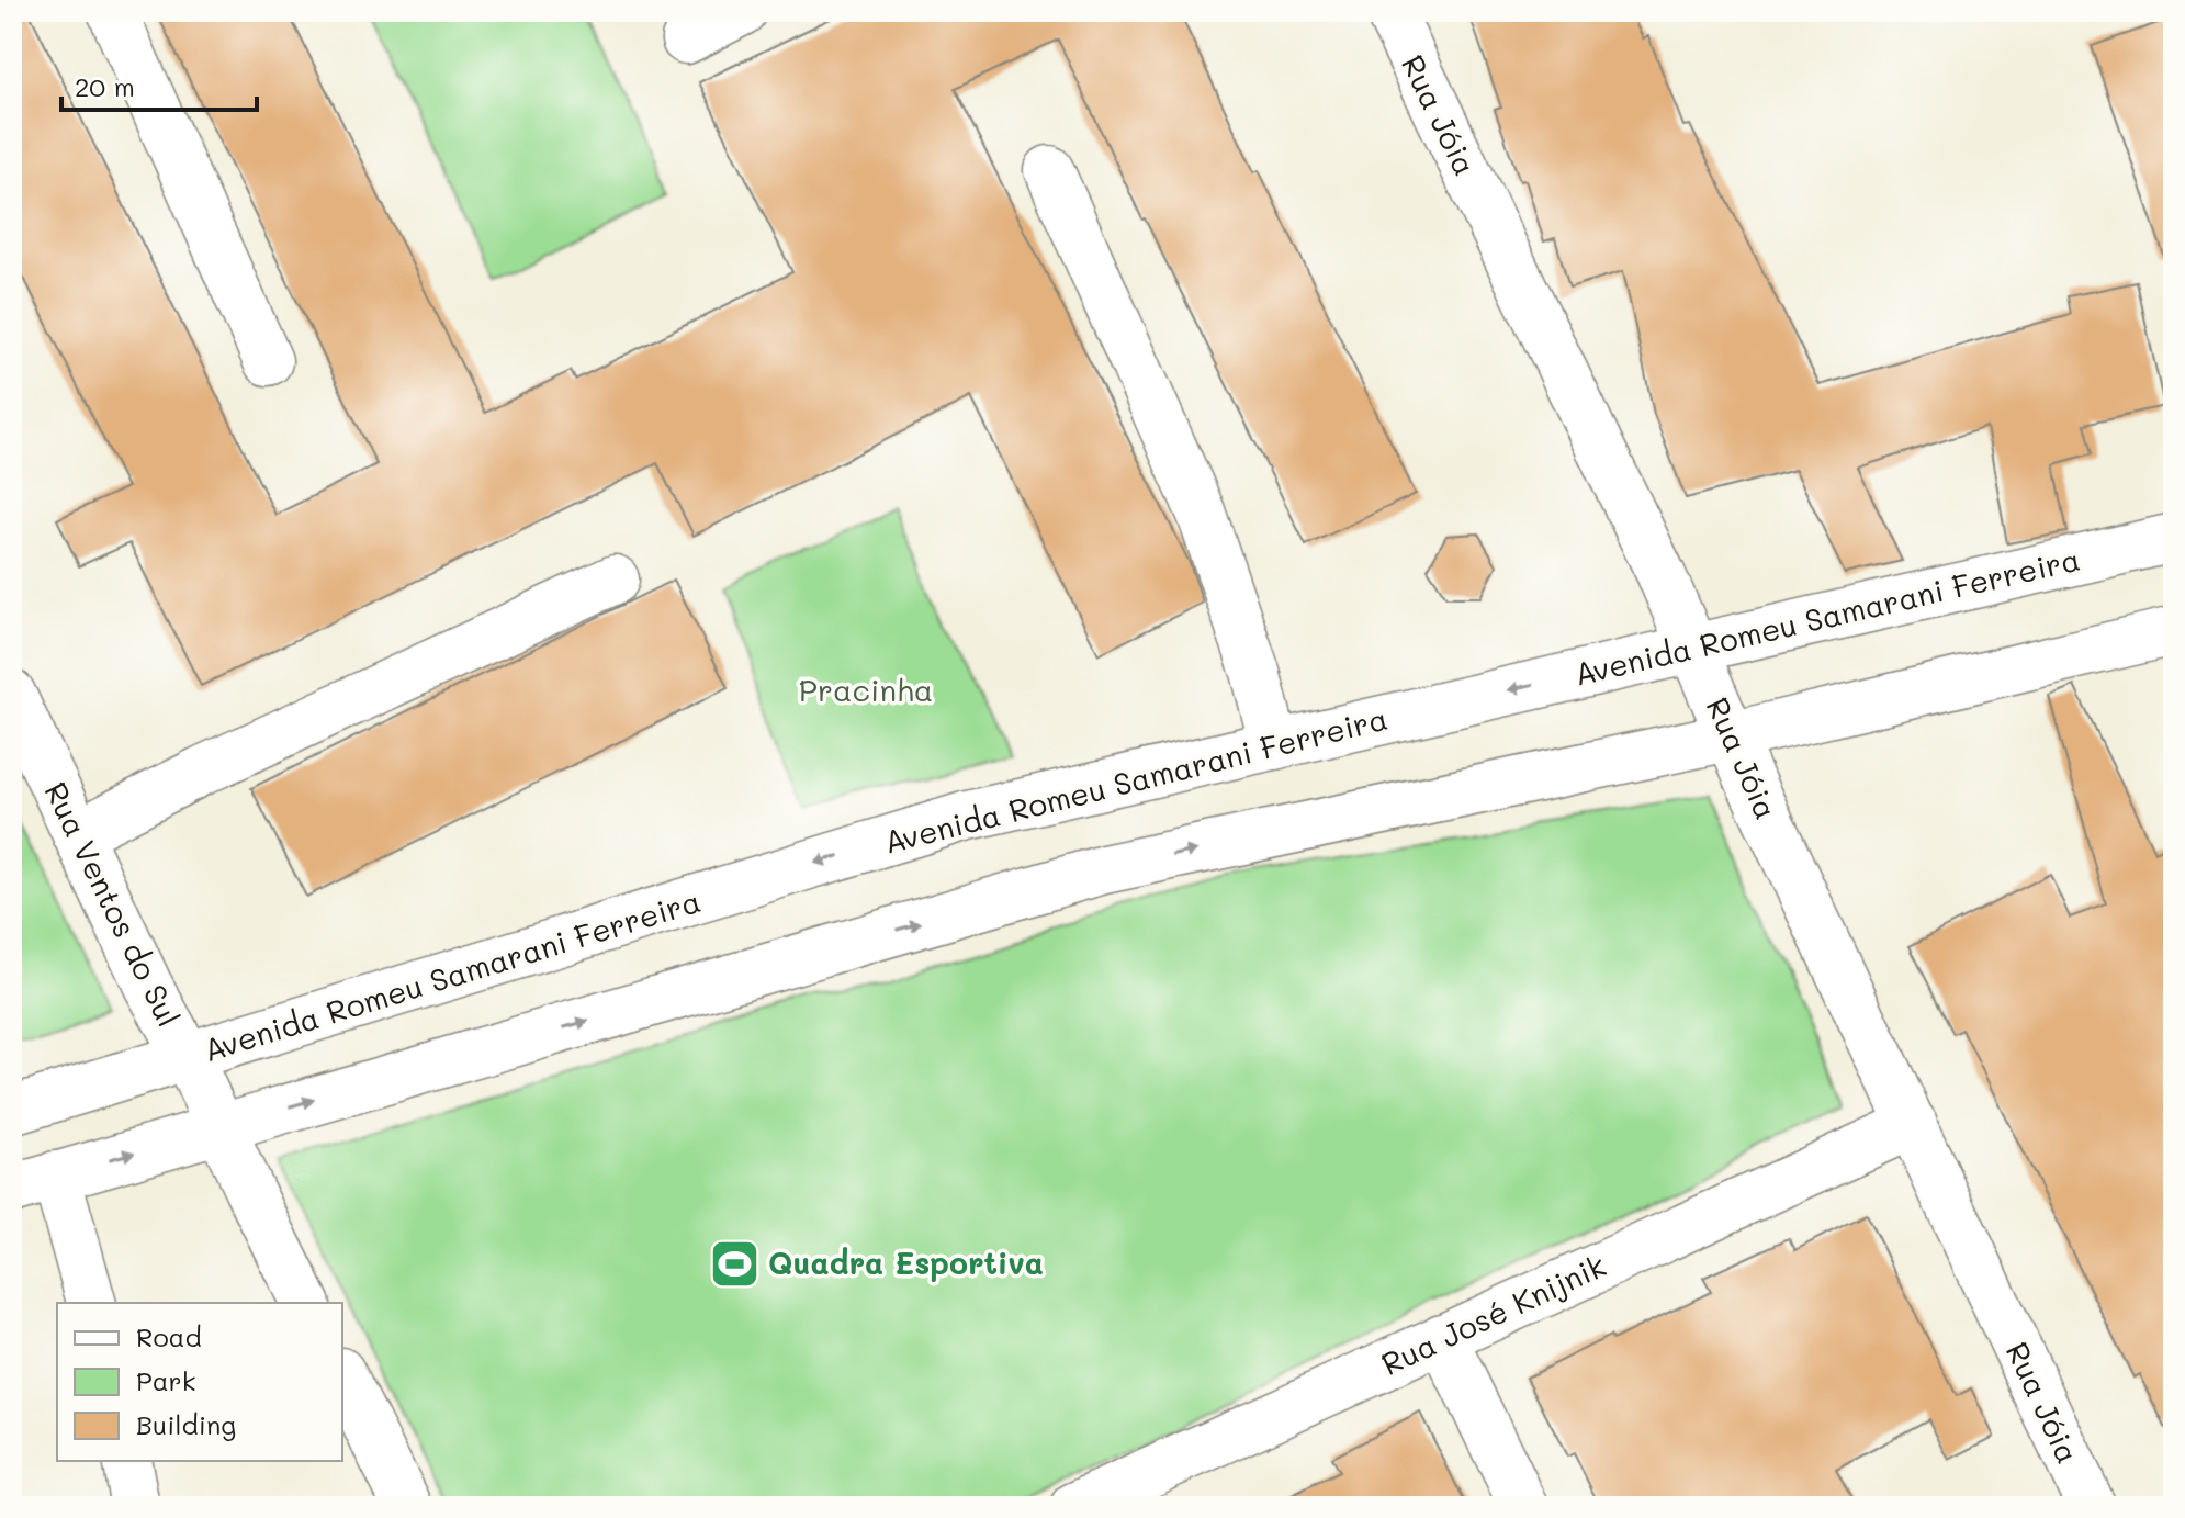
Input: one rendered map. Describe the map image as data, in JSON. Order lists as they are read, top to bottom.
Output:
{
  "streets": {
    "street": [
      "Rua Jóia",
      "Avenida Romeu Samarani Ferreira",
      "Rua Ventos do Sul",
      "Rua José Knijnik"
    ]
  },
  "crossings": [
    ["Rua Jóia", "Avenida Romeu Samarani Ferreira"],
    ["Rua Jóia", "Rua José Knijnik"],
    ["Avenida Romeu Samarani Ferreira", "Rua Ventos do Sul"]
  ],
  "parks": ["Pracinha"],
  "places": {
    "sports": ["Quadra Esportiva"]
  },
  "legend": ["Road", "Park", "Building"],
  "scale_bar": "20 m"
}
